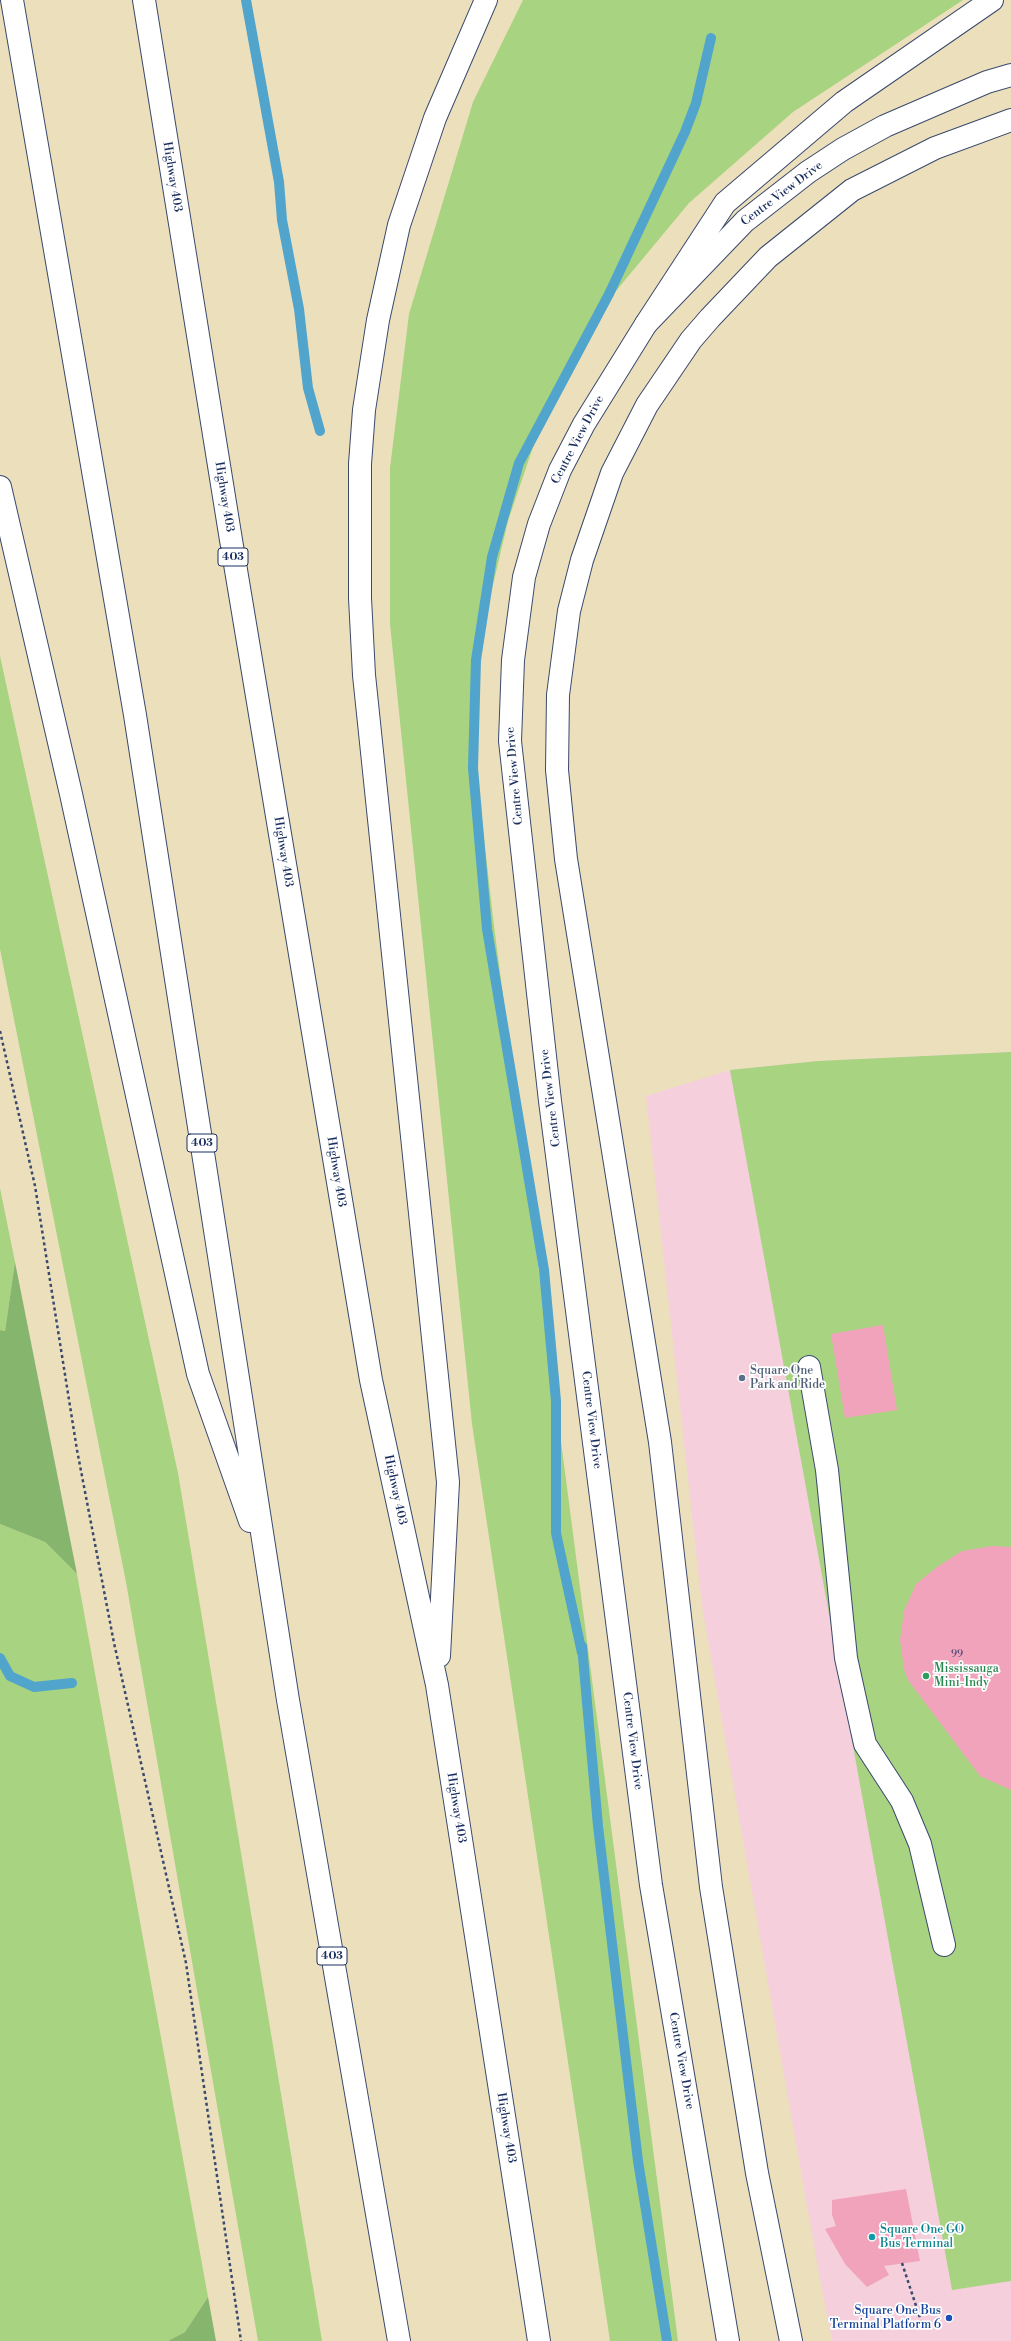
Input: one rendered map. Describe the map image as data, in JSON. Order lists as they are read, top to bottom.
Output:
{
  "streets": {
    "main road": ["Highway 403", "Centre View Drive", "403"]
  },
  "places": [
    "Square One Park and Ride",
    "Mississauga Mini-Indy",
    "Square One GO Bus Terminal",
    "Square One Bus Terminal Platform 6"
  ],
  "house_numbers": ["99"]
}
